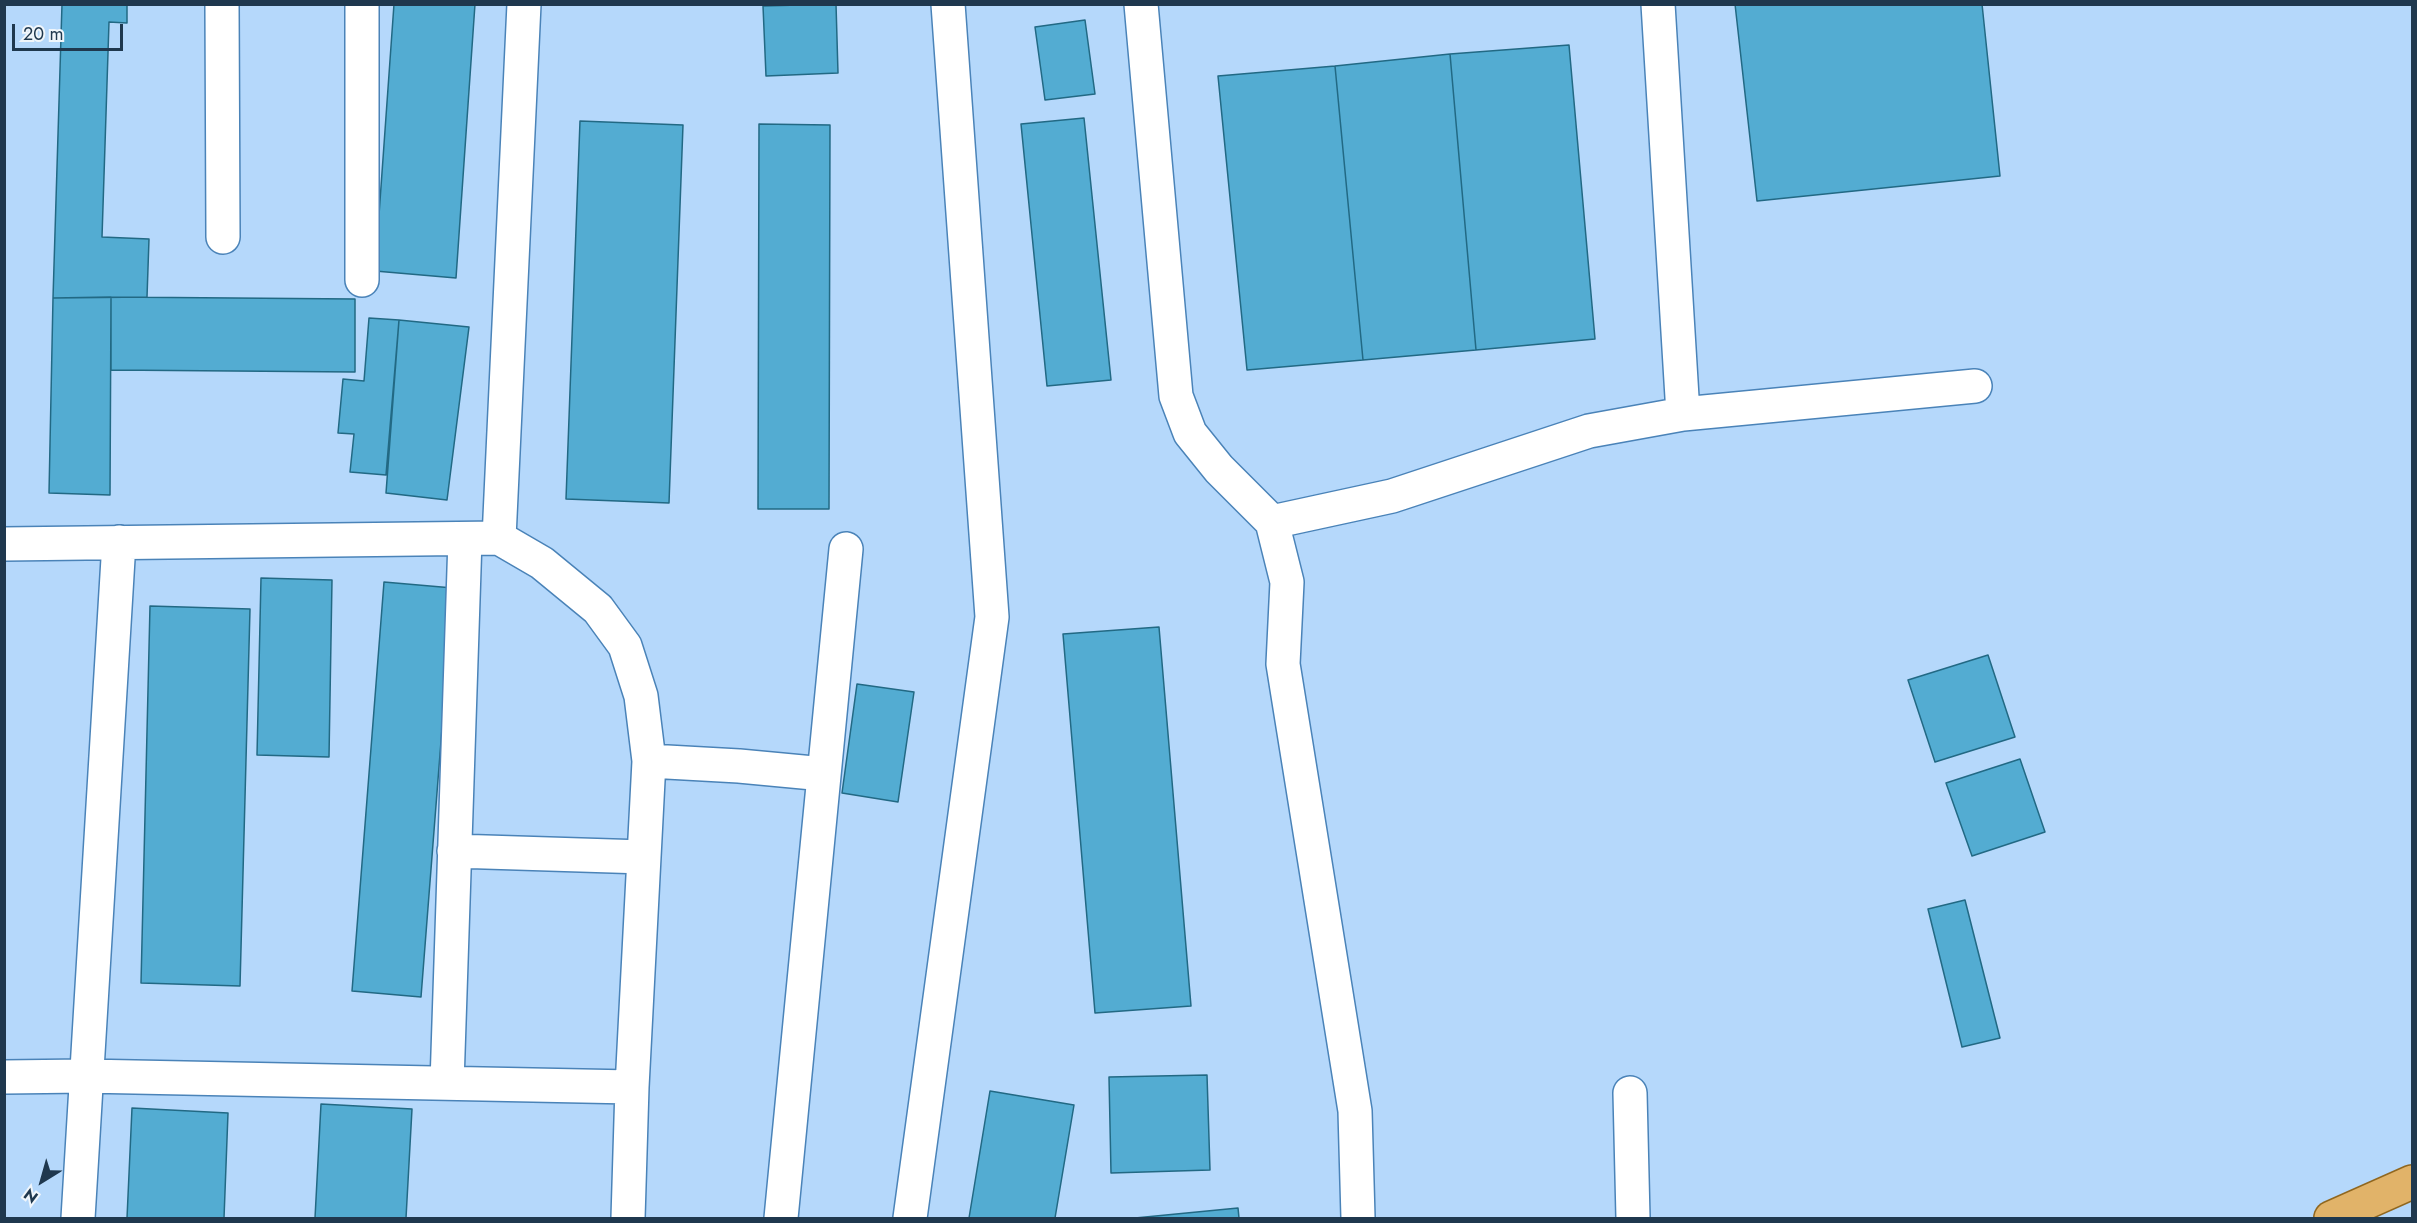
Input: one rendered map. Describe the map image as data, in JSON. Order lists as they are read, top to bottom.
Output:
{
  "scale_bar": "20 m",
  "north": "bottom left"
}
